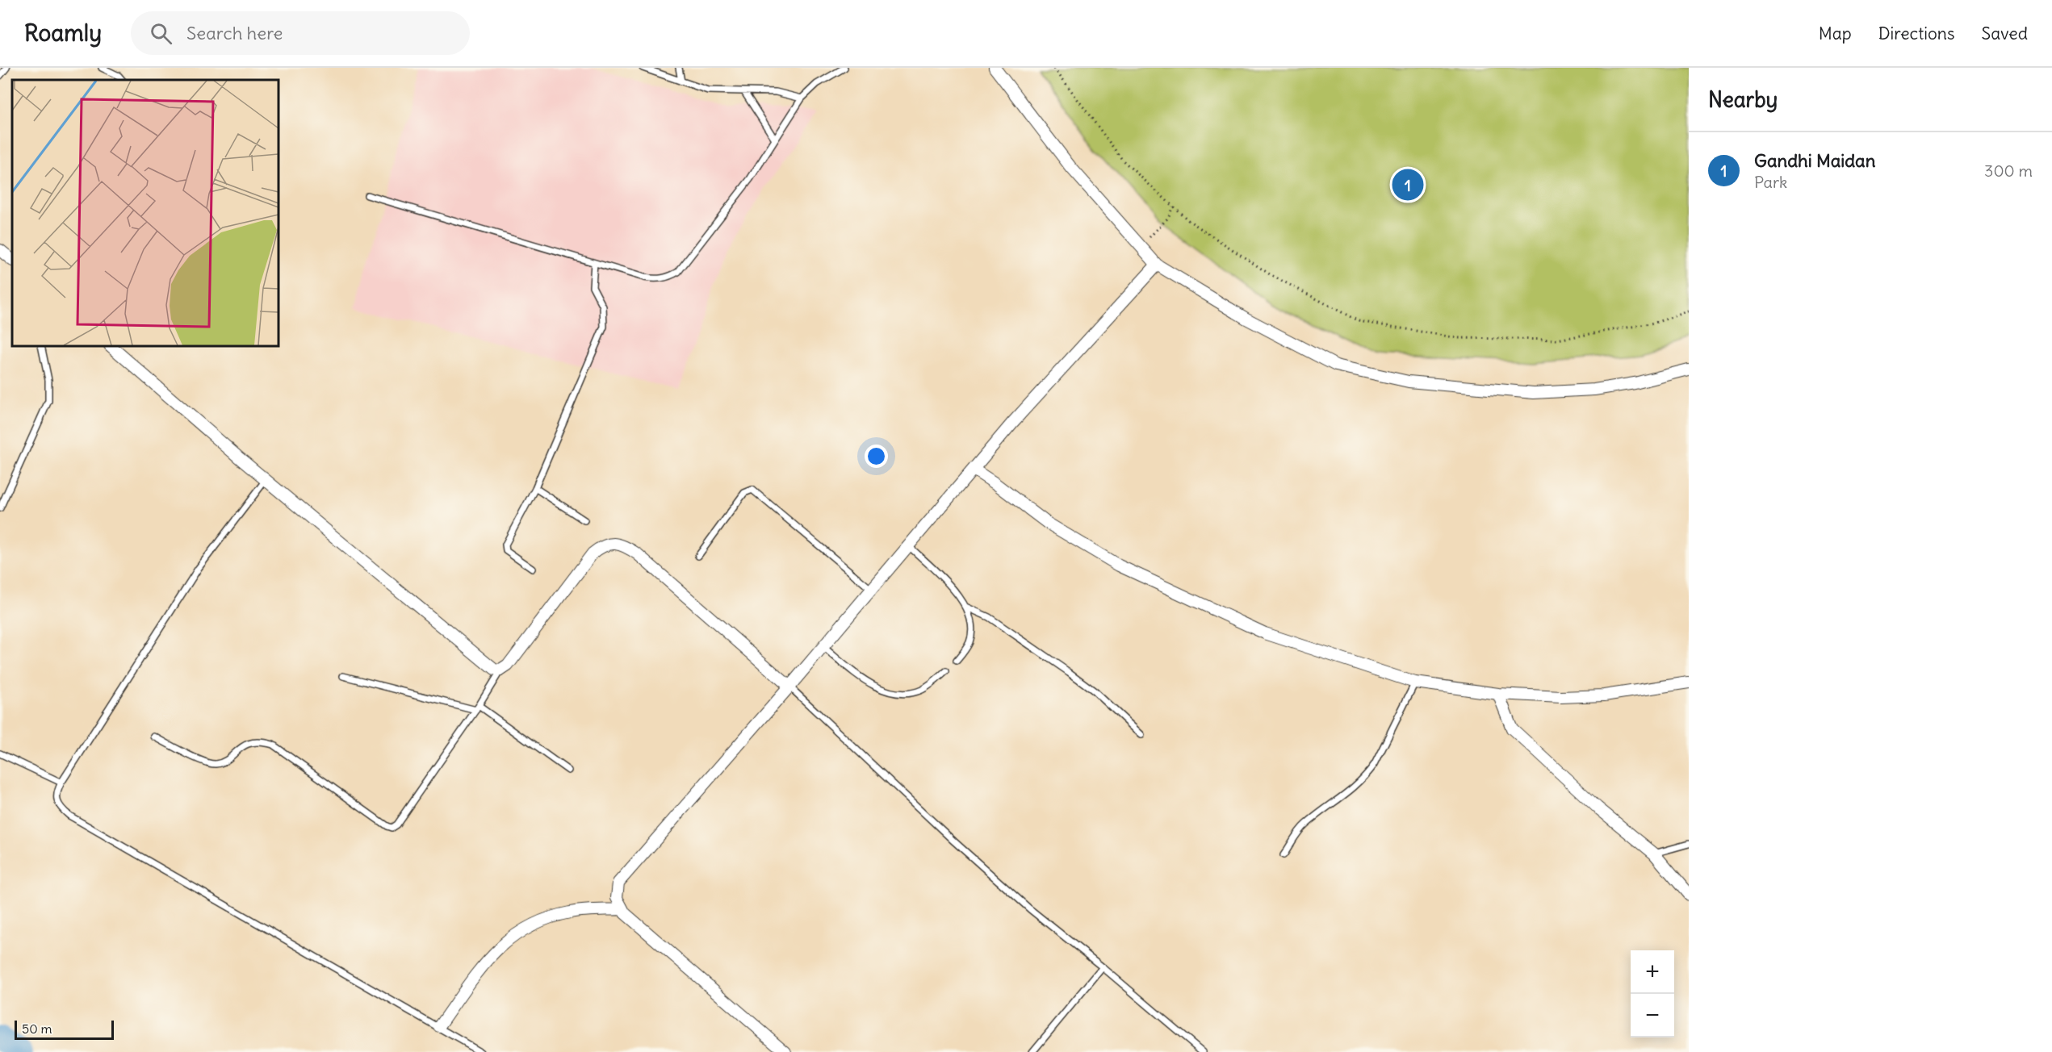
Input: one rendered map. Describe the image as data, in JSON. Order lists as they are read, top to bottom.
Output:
{
  "scale_bar": "50 m",
  "page": {
    "header": "Roamly",
    "search": "Search here",
    "nav": ["Map", "Directions", "Saved"],
    "heading": "Nearby",
    "list": [
      {
        "mark": "1",
        "name": "Gandhi Maidan",
        "note": "Park",
        "value": "300 m"
      }
    ],
    "pins": "1",
    "map_buttons": ["+", "−"],
    "scale": "50 m"
  }
}
